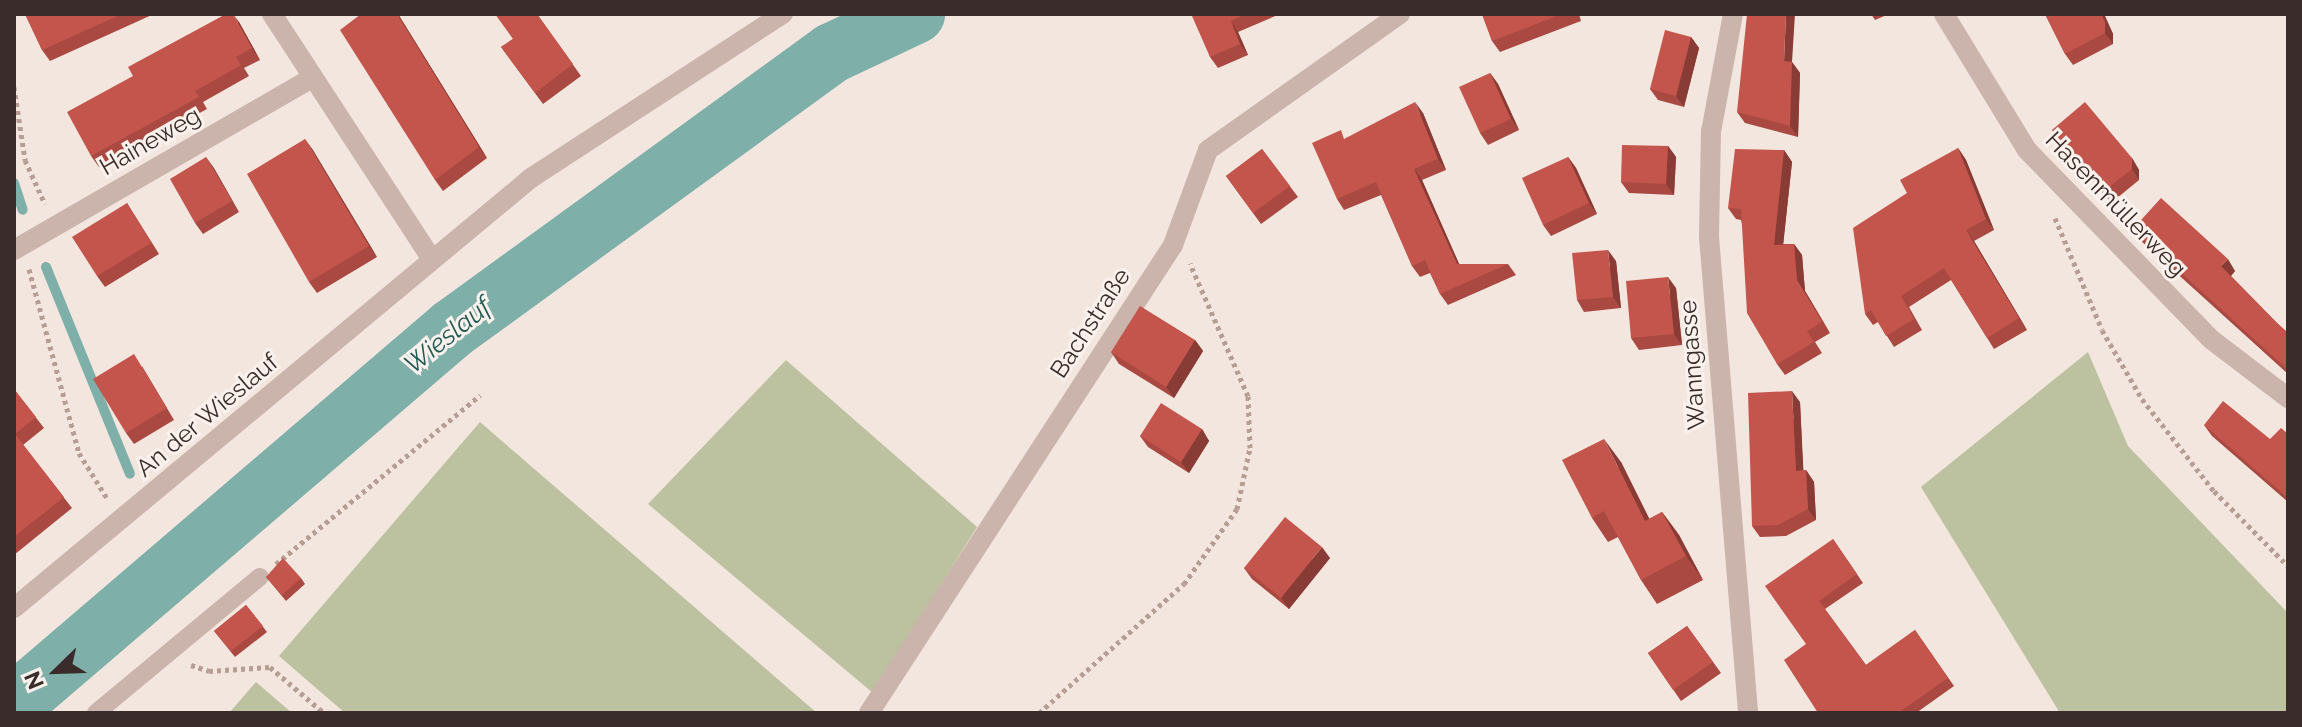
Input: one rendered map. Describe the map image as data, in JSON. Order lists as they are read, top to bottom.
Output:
{
  "streets": {
    "street": [
      "Haineweg",
      "Hasenmüllerweg",
      "Bachstraße",
      "Wanngasse",
      "An der Wieslauf"
    ]
  },
  "water": ["Wieslauf"],
  "north": "bottom left"
}
